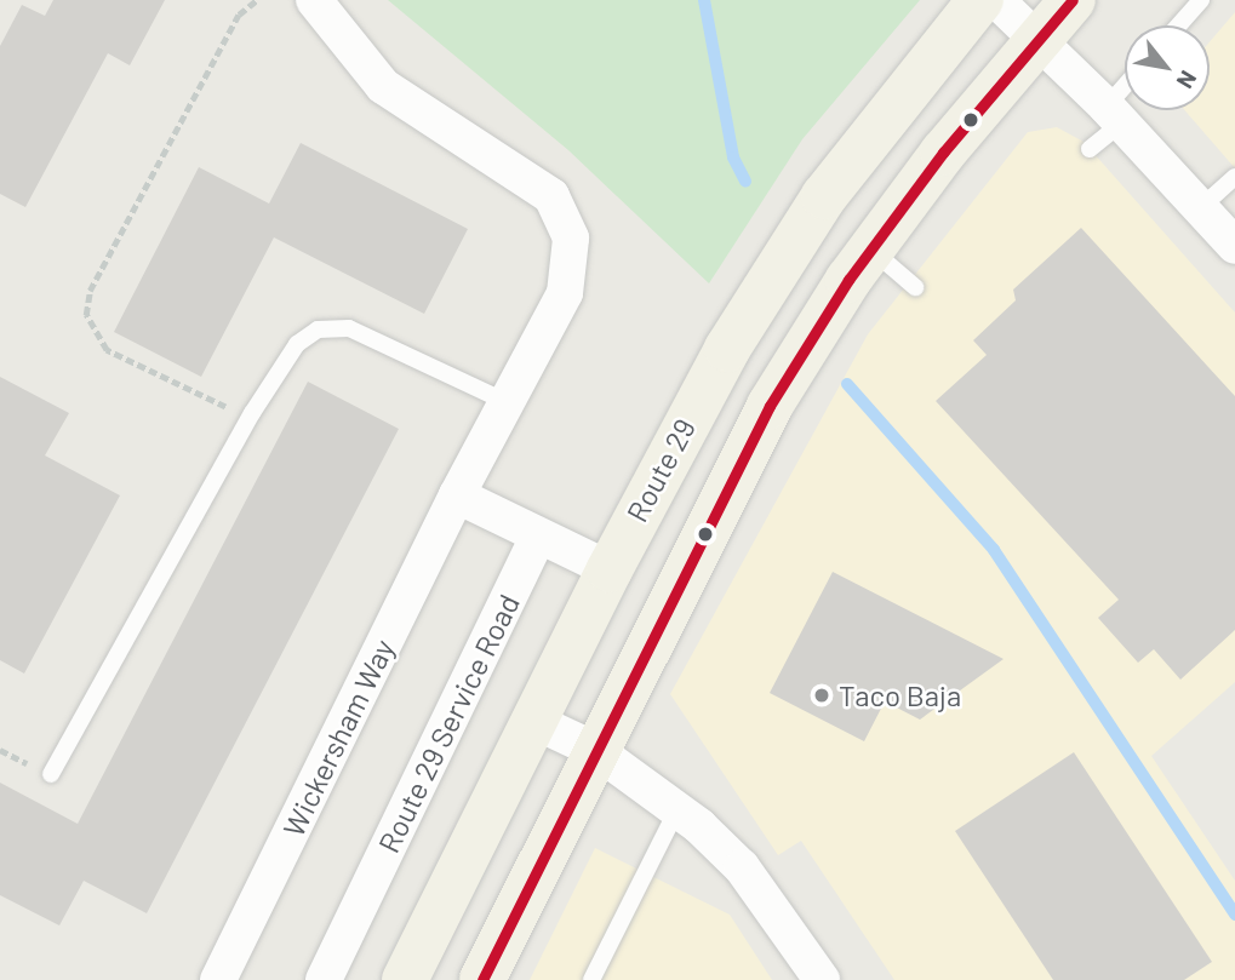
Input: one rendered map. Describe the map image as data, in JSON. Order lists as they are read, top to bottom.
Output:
{
  "streets": {
    "main road": ["Route 29"],
    "street": ["Route 29 Service Road", "Wickersham Way"]
  },
  "places": ["Taco Baja"],
  "north": "bottom right"
}
